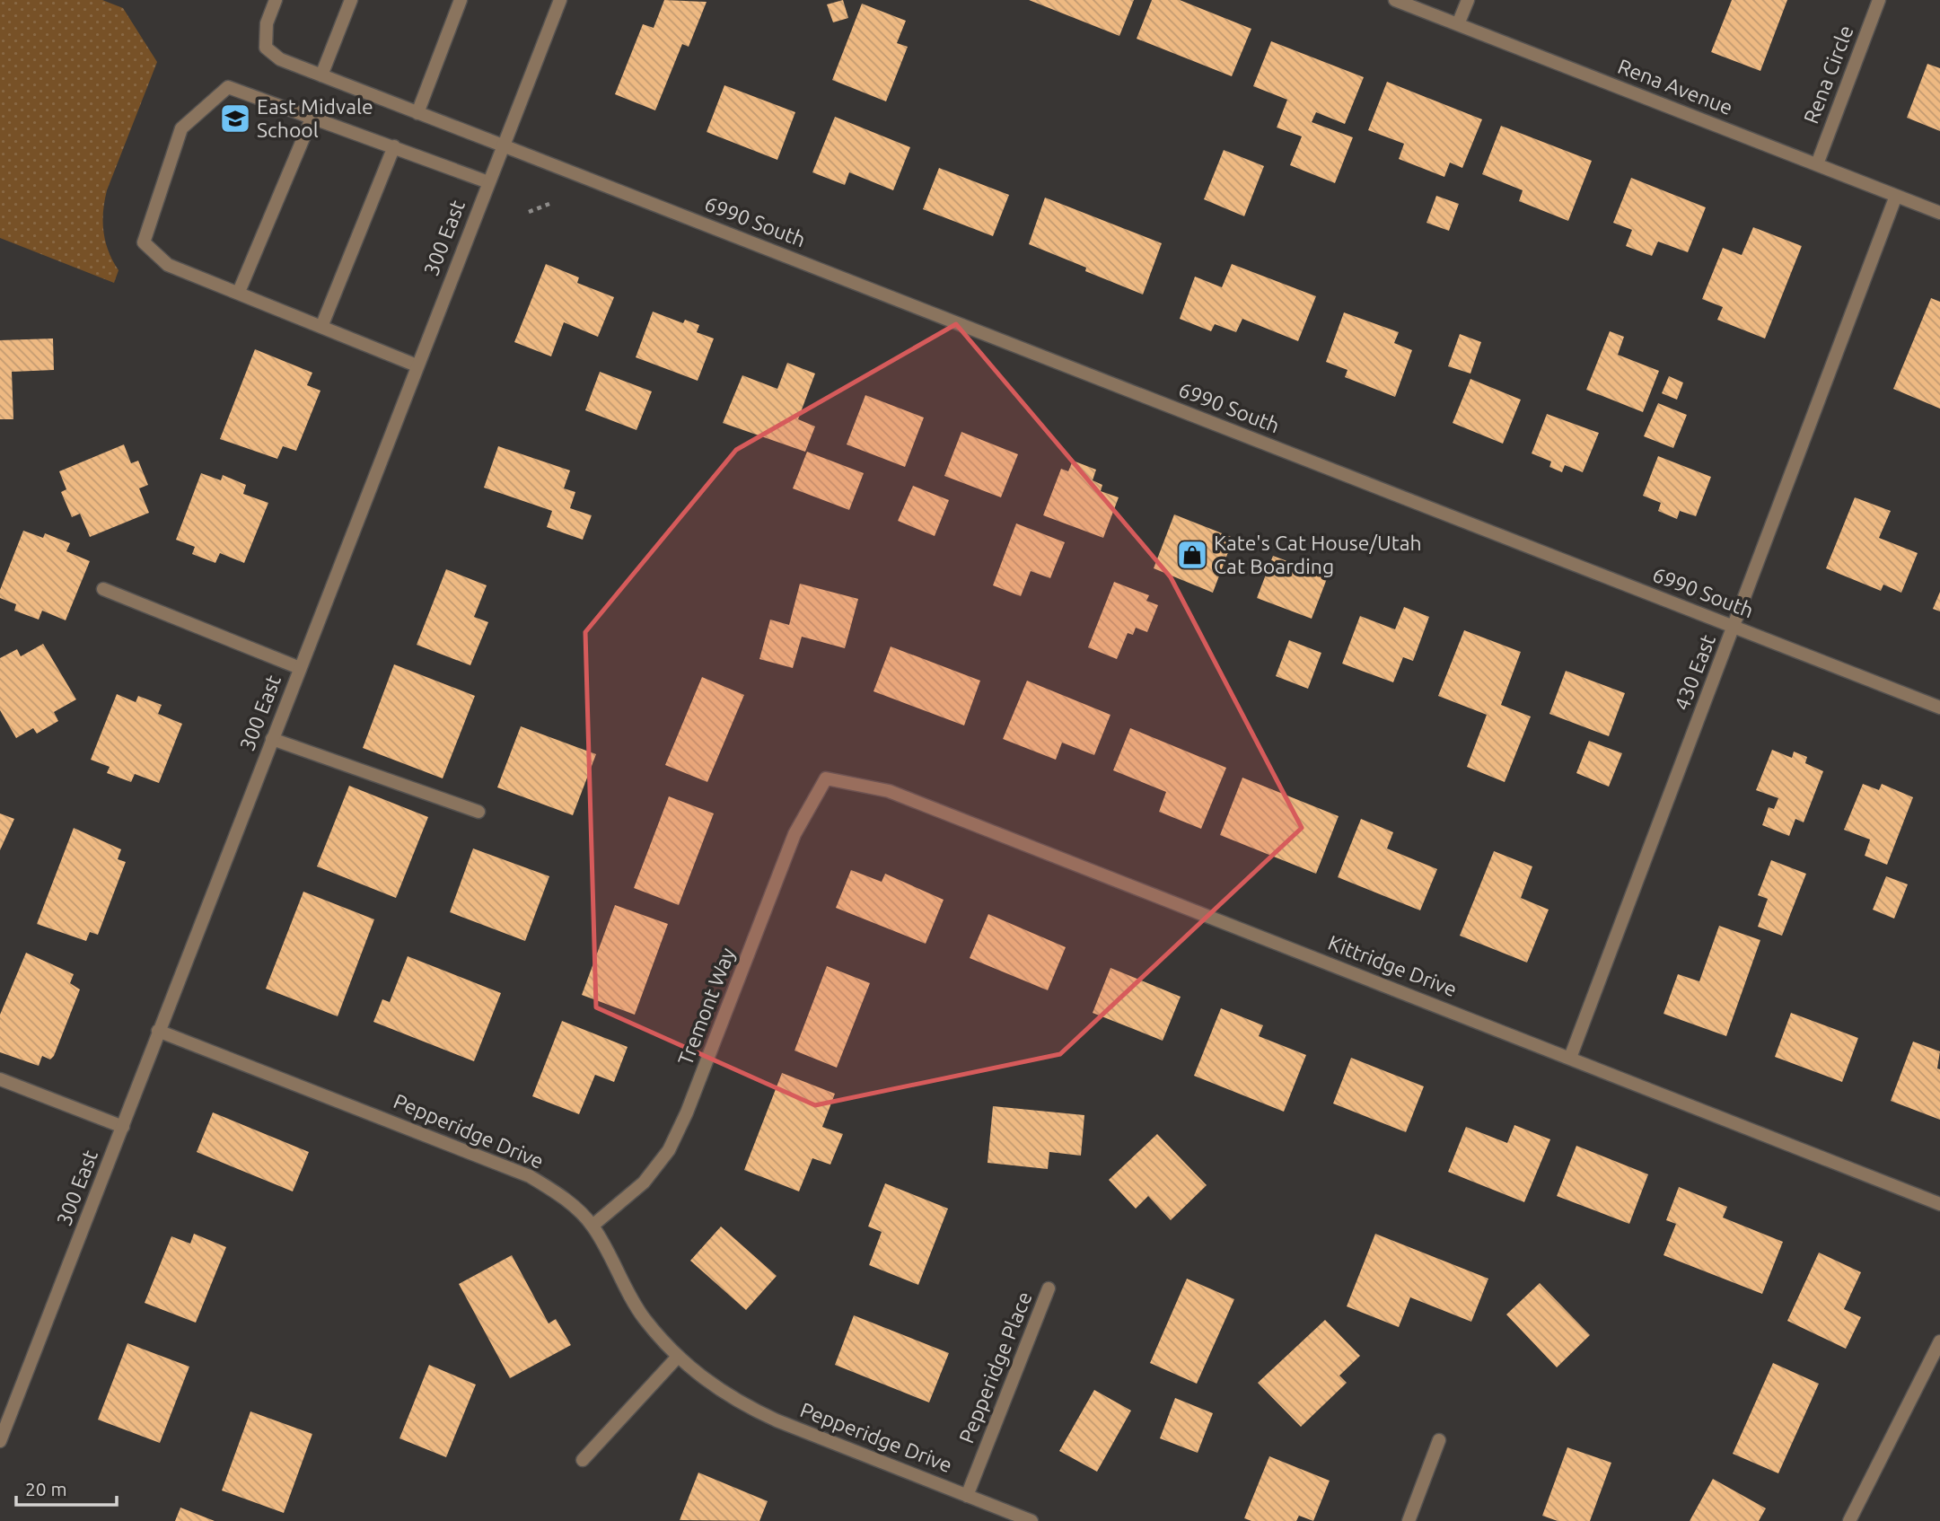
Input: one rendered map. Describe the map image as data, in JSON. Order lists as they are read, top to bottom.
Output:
{
  "streets": {
    "street": [
      "Rena Circle",
      "Rena Avenue",
      "6990 South",
      "300 East",
      "430 East",
      "Kittridge Drive",
      "Tremont Way",
      "Pepperidge Drive",
      "Pepperidge Place"
    ]
  },
  "crossings": [
    ["Rena Circle", "Rena Avenue"],
    ["Rena Avenue", "430 East"],
    ["6990 South", "300 East"],
    ["6990 South", "430 East"],
    ["300 East", "Pepperidge Drive"],
    ["430 East", "Kittridge Drive"],
    ["Kittridge Drive", "Tremont Way"],
    ["Tremont Way", "Pepperidge Drive"],
    ["Pepperidge Drive", "Pepperidge Place"]
  ],
  "places": {
    "school or university": ["East Midvale School"],
    "shop": ["Kate's Cat House/Utah Cat Boarding"]
  },
  "scale_bar": "20 m"
}
